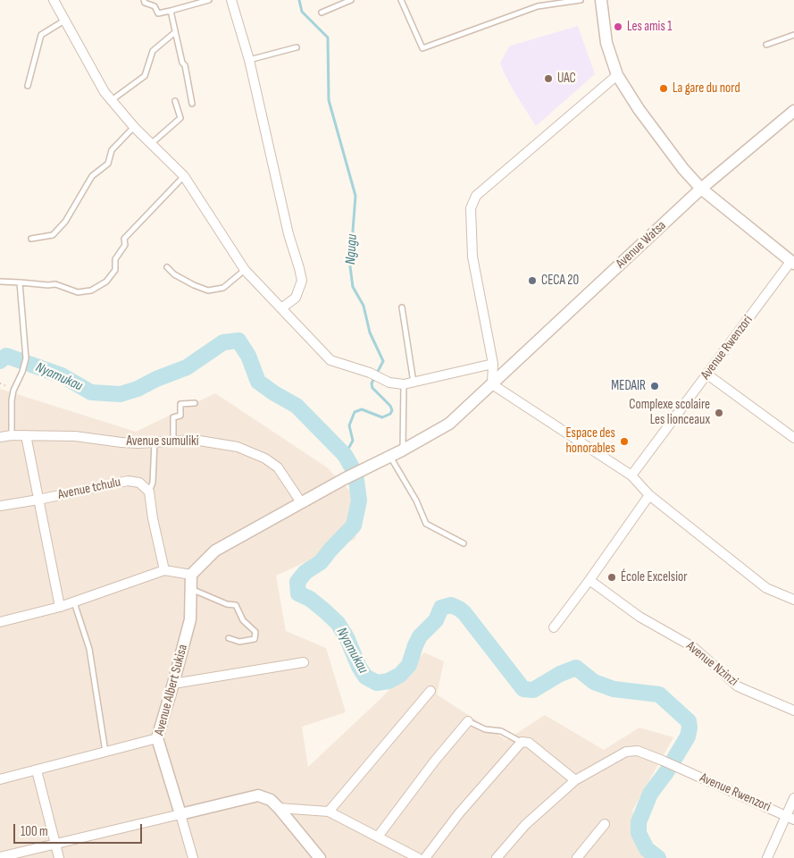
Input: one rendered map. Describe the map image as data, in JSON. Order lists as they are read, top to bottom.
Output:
{
  "streets": {
    "street": [
      "Avenue Watsa",
      "Avenue Rwenzori",
      "Avenue sumuliki",
      "Avenue tchulu",
      "Avenue Nzinzi",
      "Avenue Albert Sukisa"
    ]
  },
  "crossings": [
    ["Avenue Watsa", "Avenue sumuliki"]
  ],
  "water": ["Ngugu", "Nyamukau"],
  "places": [
    "Les amis 1",
    "UAC",
    "La gare du nord",
    "CECA 20",
    "MEDAIR",
    "Complexe scolaire Les lionceaux",
    "Espace des honorables",
    "École Excelsior"
  ],
  "scale_bar": "100 m"
}
